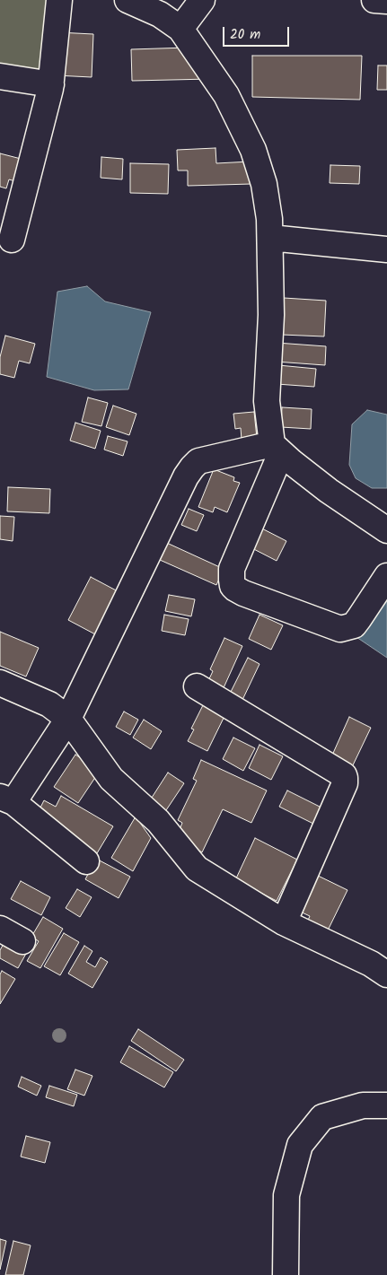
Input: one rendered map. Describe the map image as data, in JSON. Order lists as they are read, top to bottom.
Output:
{
  "scale_bar": "20 m"
}
